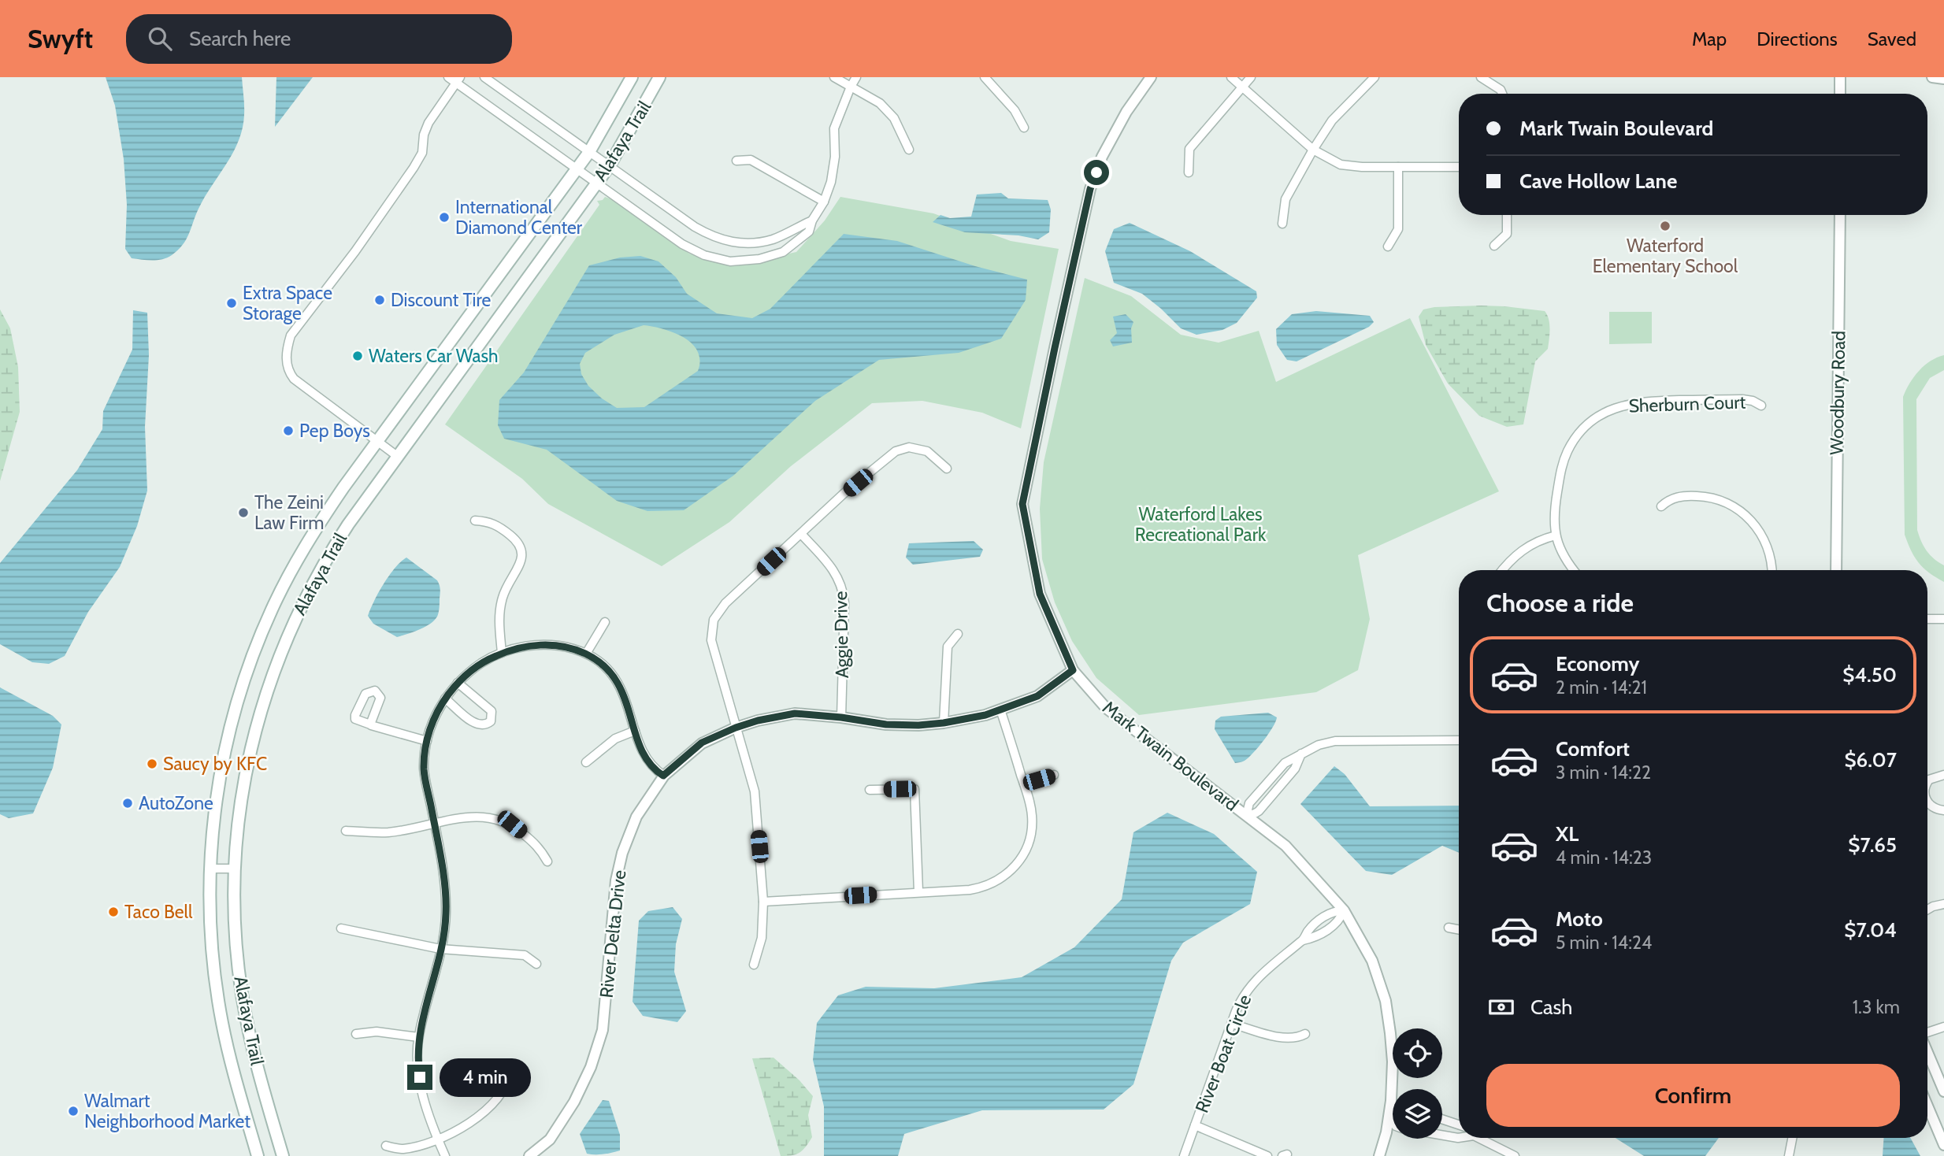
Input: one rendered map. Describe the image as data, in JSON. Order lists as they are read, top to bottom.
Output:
{
  "streets": {
    "main road": ["Alafaya Trail"],
    "street": [
      "Woodbury Road",
      "Sherburn Court",
      "Aggie Drive",
      "Mark Twain Boulevard",
      "River Delta Drive",
      "River Boat Circle"
    ]
  },
  "crossings": [
    ["Aggie Drive", "River Delta Drive"],
    ["Mark Twain Boulevard", "River Delta Drive"],
    ["Mark Twain Boulevard", "River Boat Circle"]
  ],
  "parks": ["Waterford Lakes Recreational Park"],
  "places": [
    "International Diamond Center",
    "Waterford Elementary School",
    "Discount Tire",
    "Extra Space Storage",
    "Waters Car Wash",
    "Pep Boys",
    "The Zeini Law Firm",
    "Saucy by KFC",
    "AutoZone",
    "Taco Bell",
    "Walmart Neighborhood Market"
  ],
  "page": {
    "header": "Swyft",
    "search": "Search here",
    "nav": ["Map", "Directions", "Saved"],
    "banner": ["Mark Twain Boulevard", "Cave Hollow Lane"],
    "heading": "Choose a ride",
    "list": [
      {
        "name": "Economy",
        "note": "2 min · 14:21",
        "value": "$4.50"
      },
      {
        "name": "Comfort",
        "note": "3 min · 14:22",
        "value": "$6.07"
      },
      {
        "name": "XL",
        "note": "4 min · 14:23",
        "value": "$7.65"
      },
      {
        "name": "Moto",
        "note": "5 min · 14:24",
        "value": "$7.04"
      }
    ],
    "pay": ["Cash", "1.3 km"],
    "buttons": "Confirm",
    "bubble": "4 min"
  }
}
